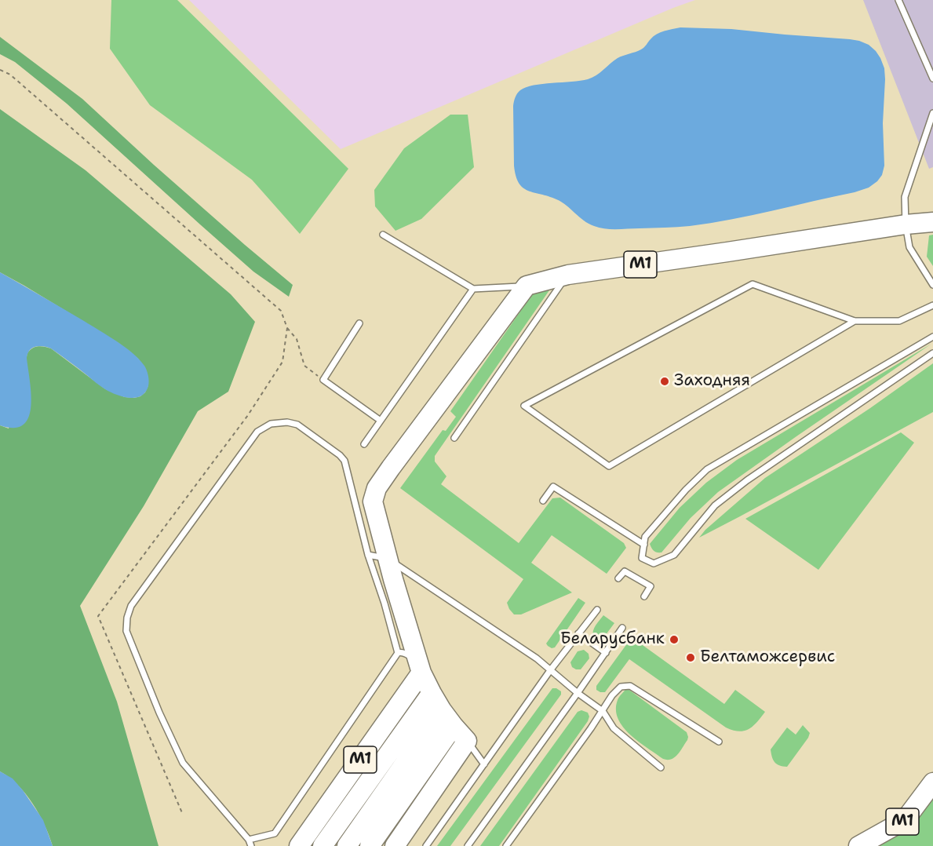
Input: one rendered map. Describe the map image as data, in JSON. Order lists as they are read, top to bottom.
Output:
{
  "streets": {
    "highway": ["М1"]
  },
  "places": ["Заходняя", "Беларусбанк", "Белтаможсервис"]
}
